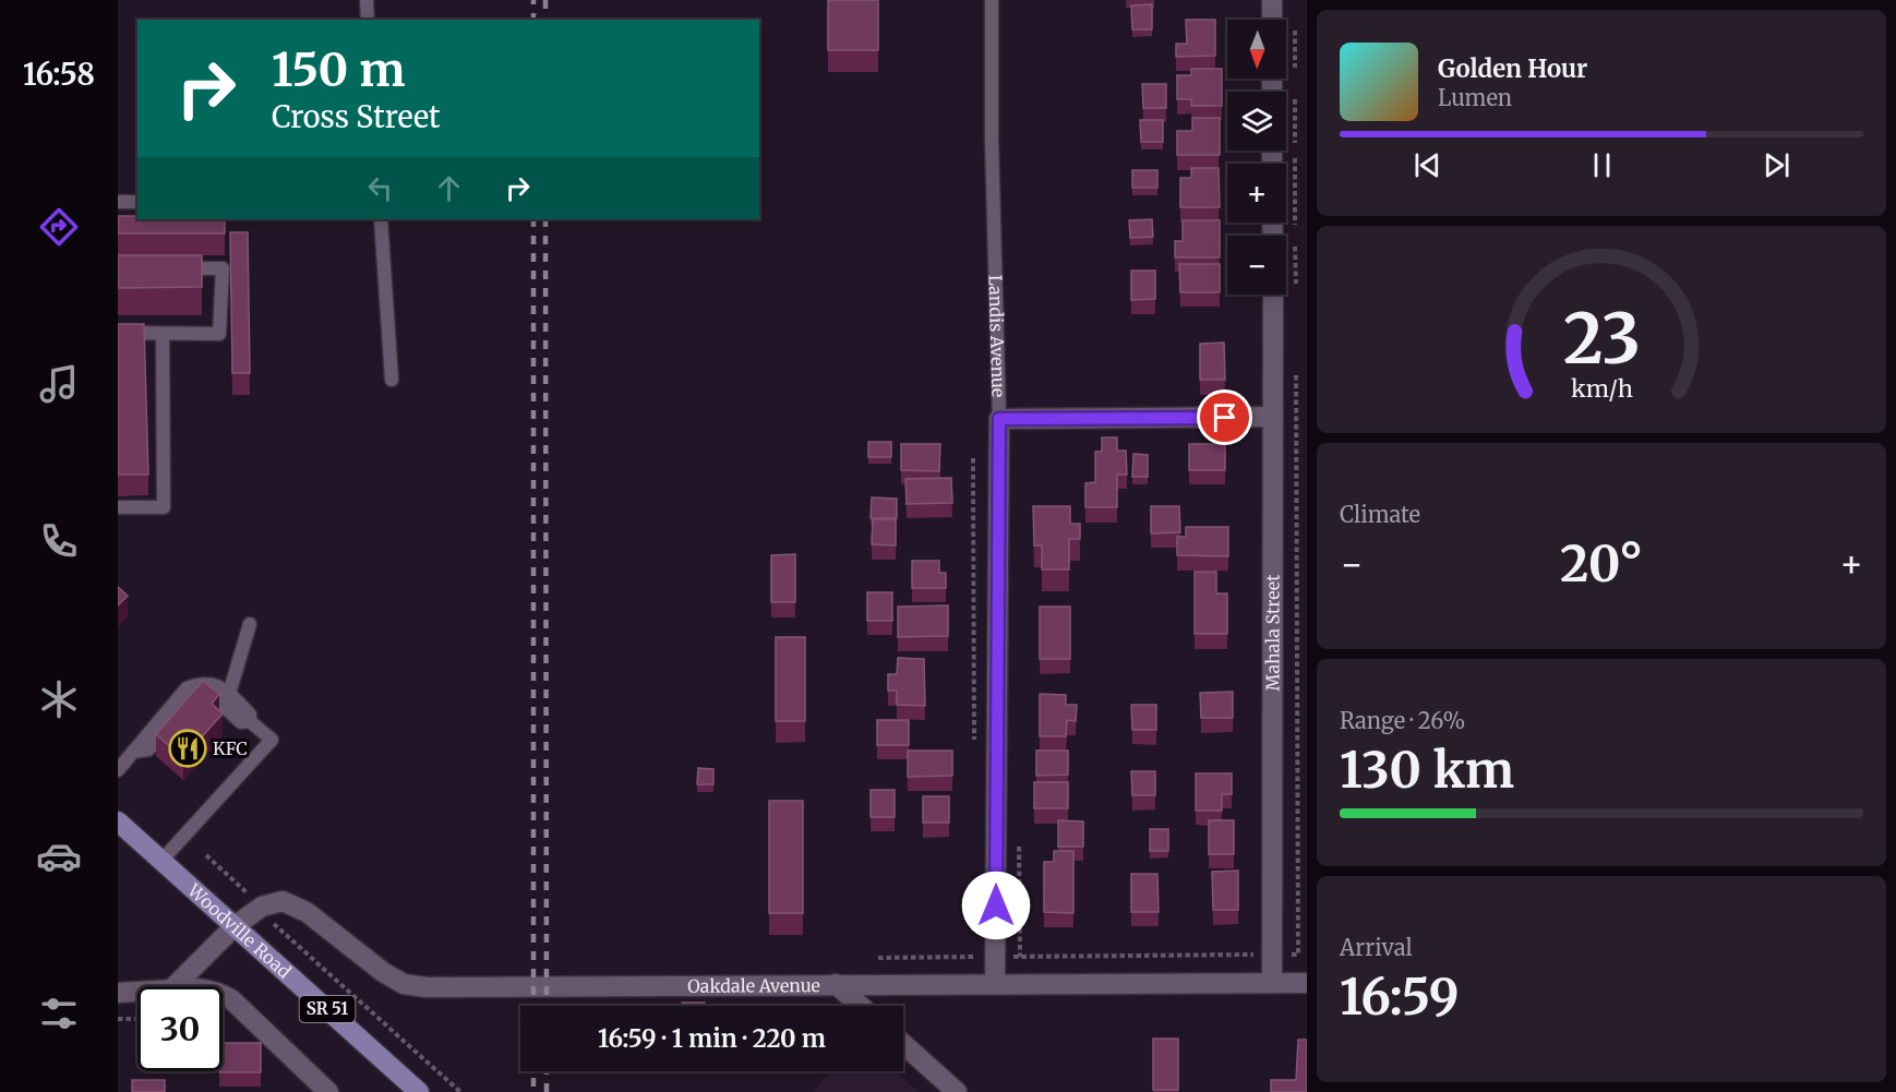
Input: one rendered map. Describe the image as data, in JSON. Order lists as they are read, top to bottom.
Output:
{
  "streets": {
    "main road": ["Woodville Road", "SR 51"],
    "street": ["Landis Avenue", "Mahala Street", "Oakdale Avenue"]
  },
  "crossings": [
    ["Landis Avenue", "Oakdale Avenue"],
    ["Mahala Street", "Oakdale Avenue"],
    ["Woodville Road", "Oakdale Avenue"]
  ],
  "places": {
    "restaurant": ["KFC"]
  },
  "north": "bottom",
  "page": {
    "tabs": "16:58",
    "map_buttons": ["+", "−"],
    "turn": ["150 m", "Cross Street"],
    "song": ["Golden Hour", "Lumen"],
    "tile": [
      "Climate",
      ["Range · 26%", "130 km"],
      ["Arrival", "16:59"]
    ],
    "heat": ["−", "20°", "+"],
    "limit": "30",
    "trip": "16:59 · 1 min · 220 m",
    "gauge": ["23", "km/h"]
  }
}
